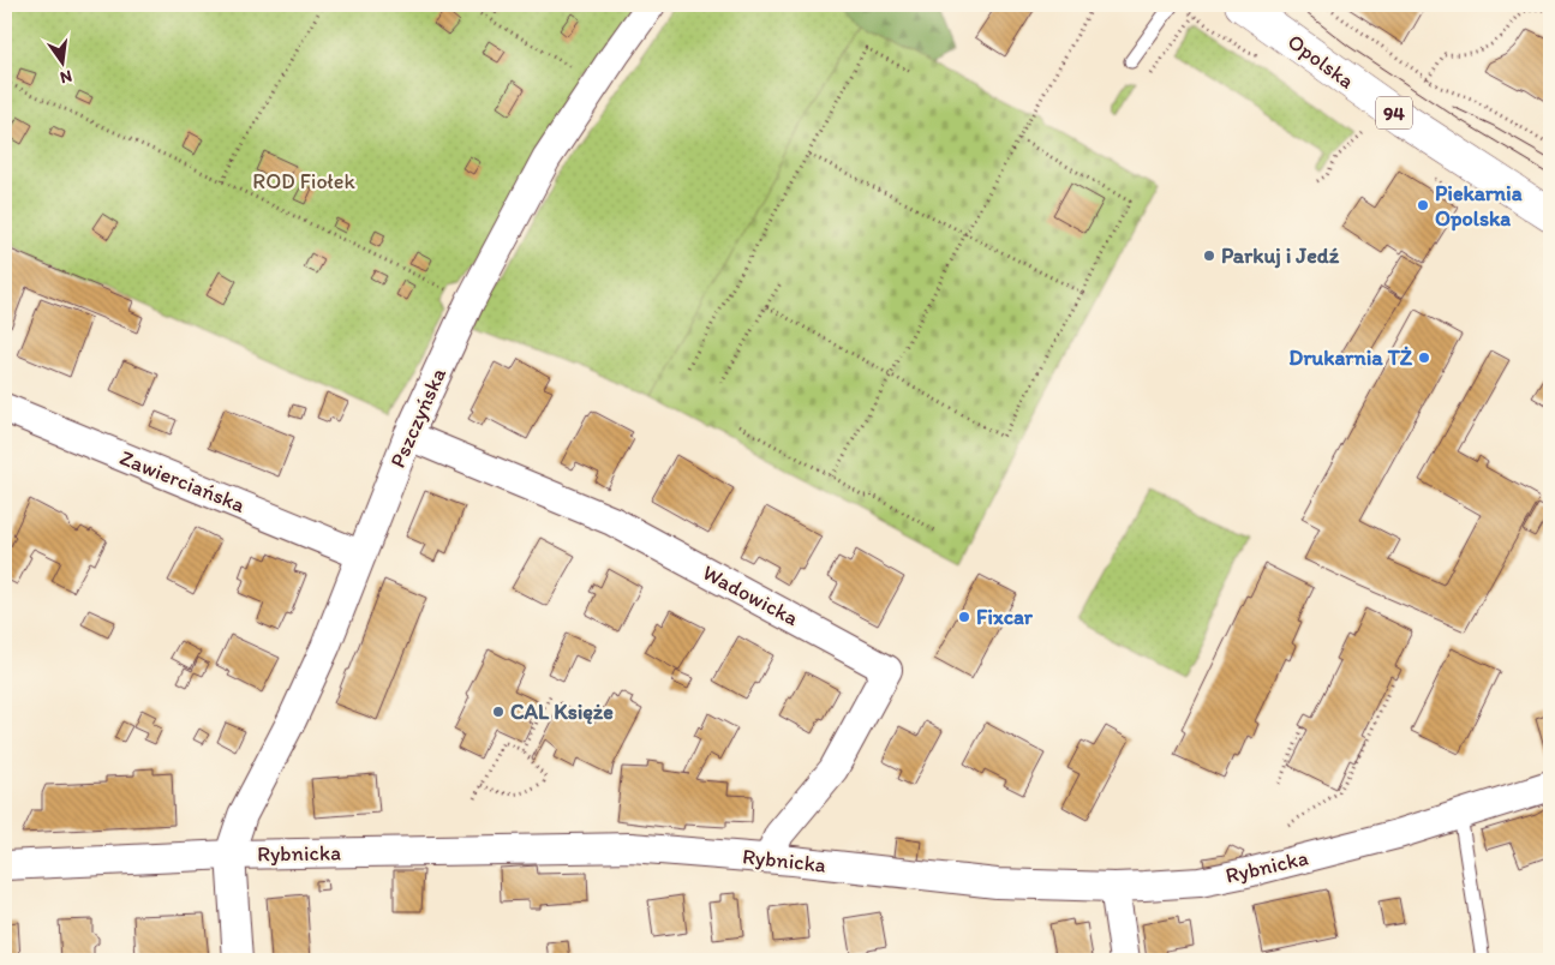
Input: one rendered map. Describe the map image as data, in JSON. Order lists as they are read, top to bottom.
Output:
{
  "streets": {
    "main road": ["Opolska", "94"],
    "street": [
      "Pszczyńska",
      "Zawierciańska",
      "Wadowicka",
      "Rybnicka"
    ]
  },
  "crossings": [
    ["Pszczyńska", "Zawierciańska"],
    ["Pszczyńska", "Wadowicka"],
    ["Pszczyńska", "Rybnicka"],
    ["Wadowicka", "Rybnicka"]
  ],
  "parks": ["ROD Fiołek"],
  "places": [
    "Piekarnia Opolska",
    "Parkuj i Jedź",
    "Drukarnia TŻ",
    "Fixcar",
    "CAL Księże"
  ],
  "north": "bottom"
}
